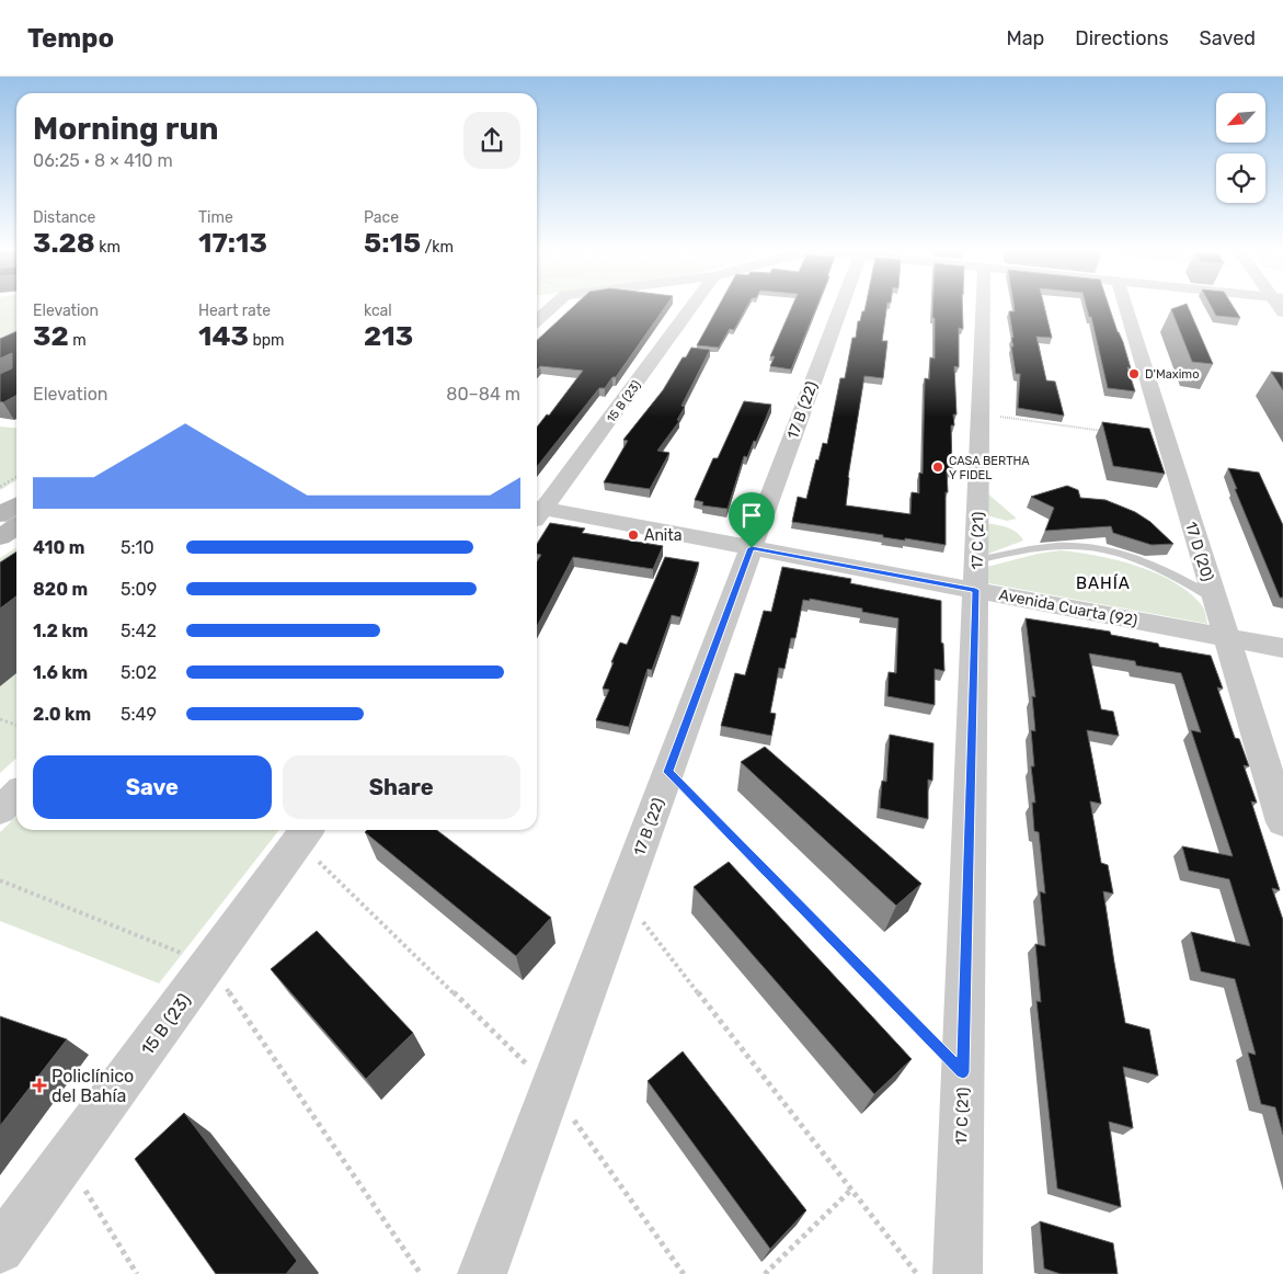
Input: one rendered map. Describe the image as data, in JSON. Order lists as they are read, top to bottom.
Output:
{
  "streets": {
    "street": [
      "15 B (23)",
      "17 B (22)",
      "17 C (21)",
      "17 D (20)",
      "Avenida Cuarta (92)"
    ]
  },
  "crossings": [
    ["17 B (22)", "Avenida Cuarta (92)"],
    ["17 C (21)", "Avenida Cuarta (92)"],
    ["17 D (20)", "Avenida Cuarta (92)"]
  ],
  "districts": ["BAHÍA"],
  "places": {
    "other": ["D'Maximo", "CASA BERTHA Y FIDEL", "Anita"],
    "health": ["Policlínico del Bahía"]
  },
  "north": "bottom left",
  "page": {
    "header": "Tempo",
    "nav": ["Map", "Directions", "Saved"],
    "heading": ["Morning run", "06:25 · 8 × 410 m"],
    "stats": [
      ["Distance", "3.28 km"],
      ["Time", "17:13"],
      ["Pace", "5:15 /km"],
      ["Elevation", "32 m"],
      ["Heart rate", "143 bpm"],
      ["kcal", "213"]
    ],
    "chart": ["Elevation", "80–84 m"],
    "list": [
      {
        "name": "410 m",
        "note": "5:10"
      },
      {
        "name": "820 m",
        "note": "5:09"
      },
      {
        "name": "1.2 km",
        "note": "5:42"
      },
      {
        "name": "1.6 km",
        "note": "5:02"
      },
      {
        "name": "2.0 km",
        "note": "5:49"
      }
    ],
    "buttons": ["Save", "Share"]
  }
}
